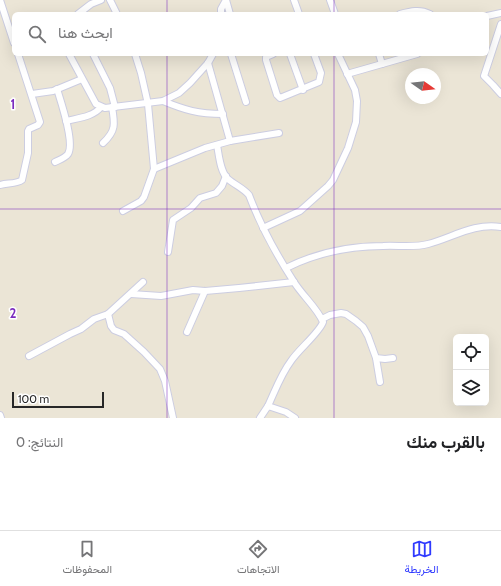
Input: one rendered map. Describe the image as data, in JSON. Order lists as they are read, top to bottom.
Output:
{
  "scale_bar": "100 m",
  "north": "right",
  "page": {
    "search": "ابحث هنا",
    "scale": "100 m",
    "heading": ["بالقرب منك", "النتائج: 0"],
    "nav": ["الخريطة", "الاتجاهات", "المحفوظات"]
  },
  "grid": {
    "rows": ["1", "2"]
  }
}
